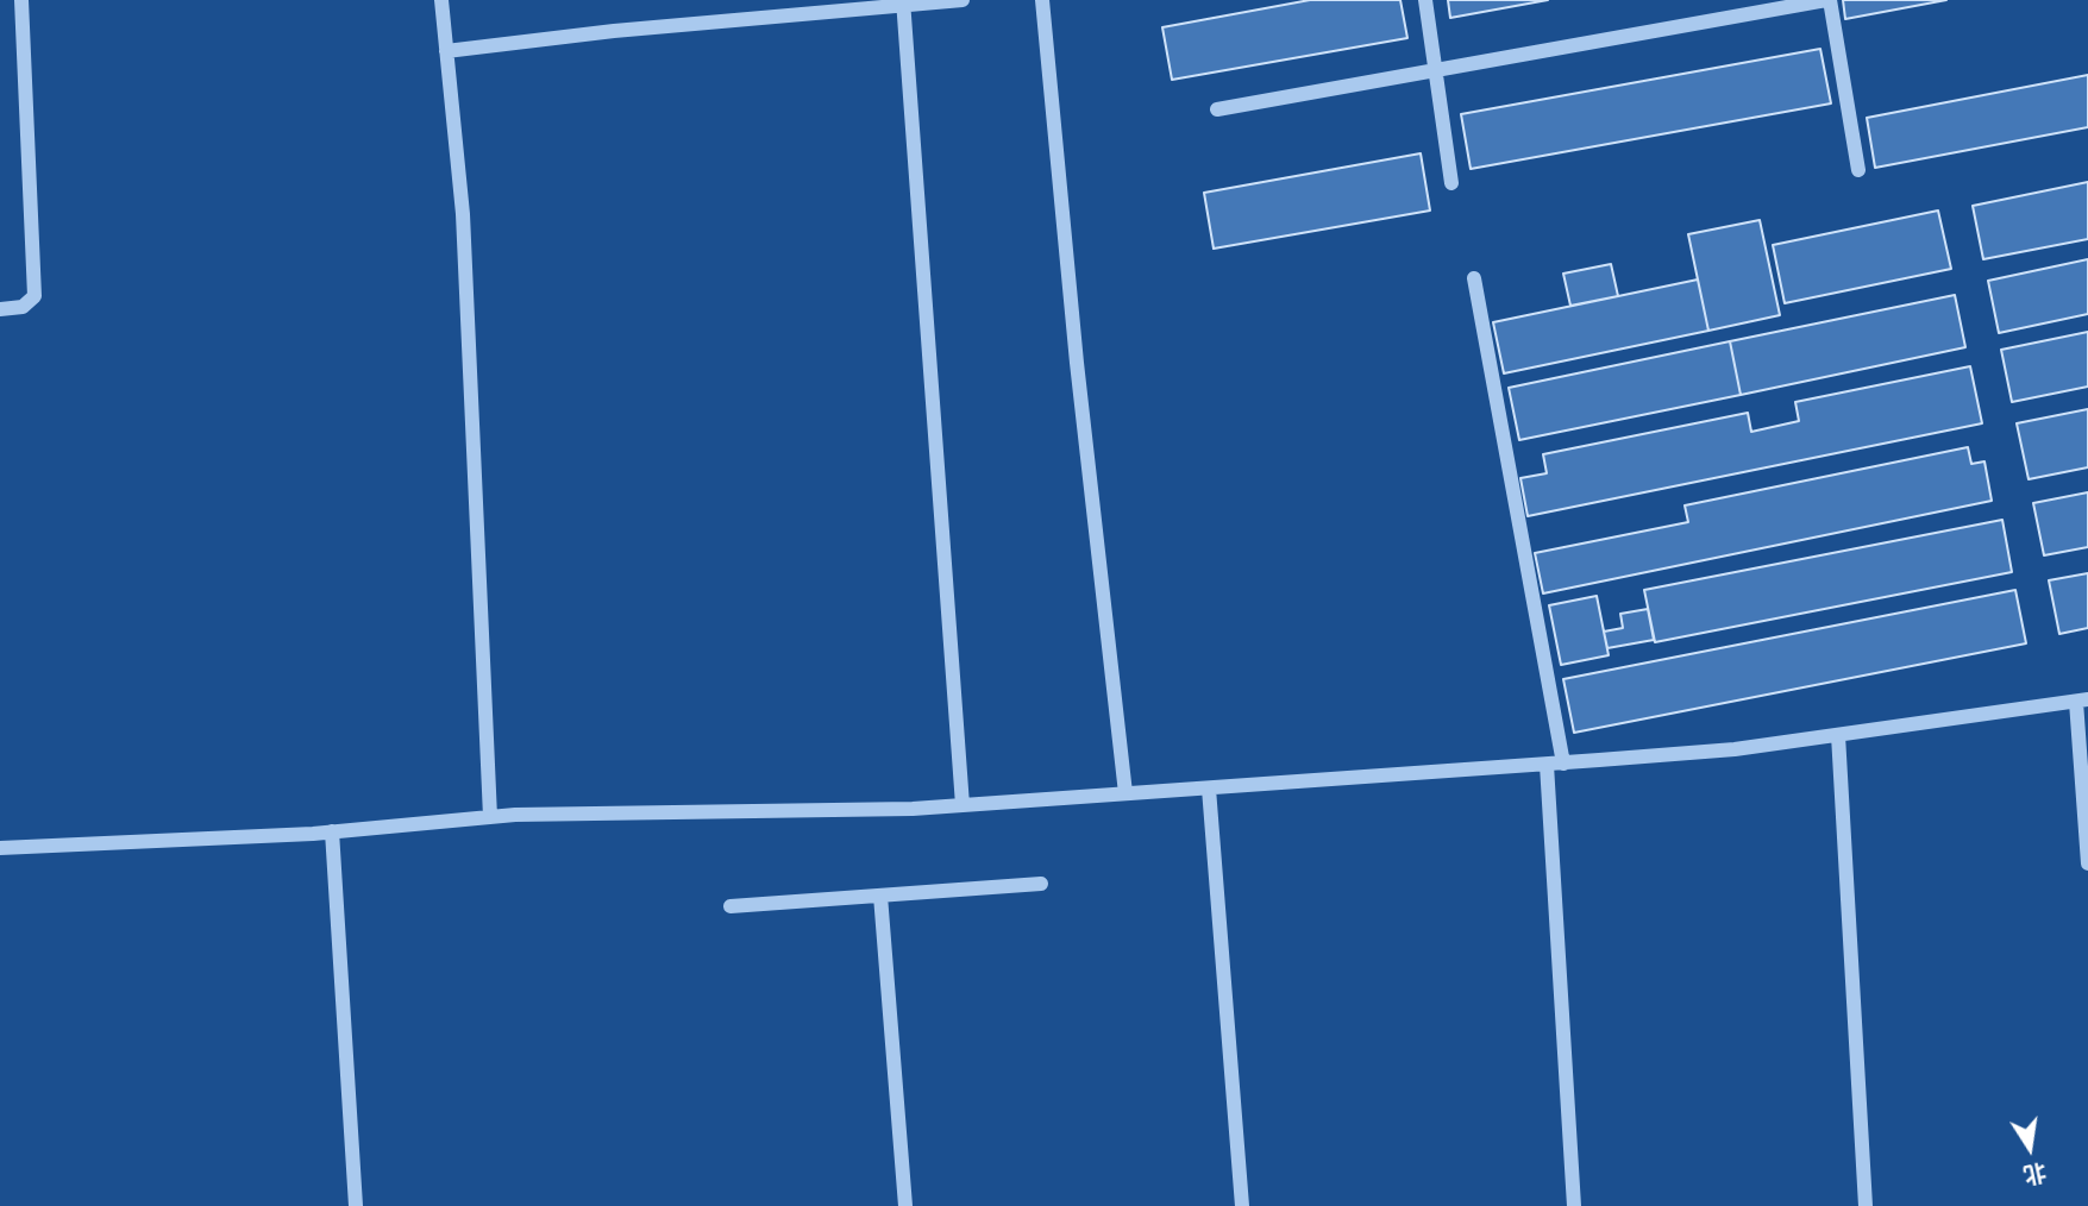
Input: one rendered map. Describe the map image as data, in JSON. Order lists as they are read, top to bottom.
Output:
{
  "north": "bottom"
}
